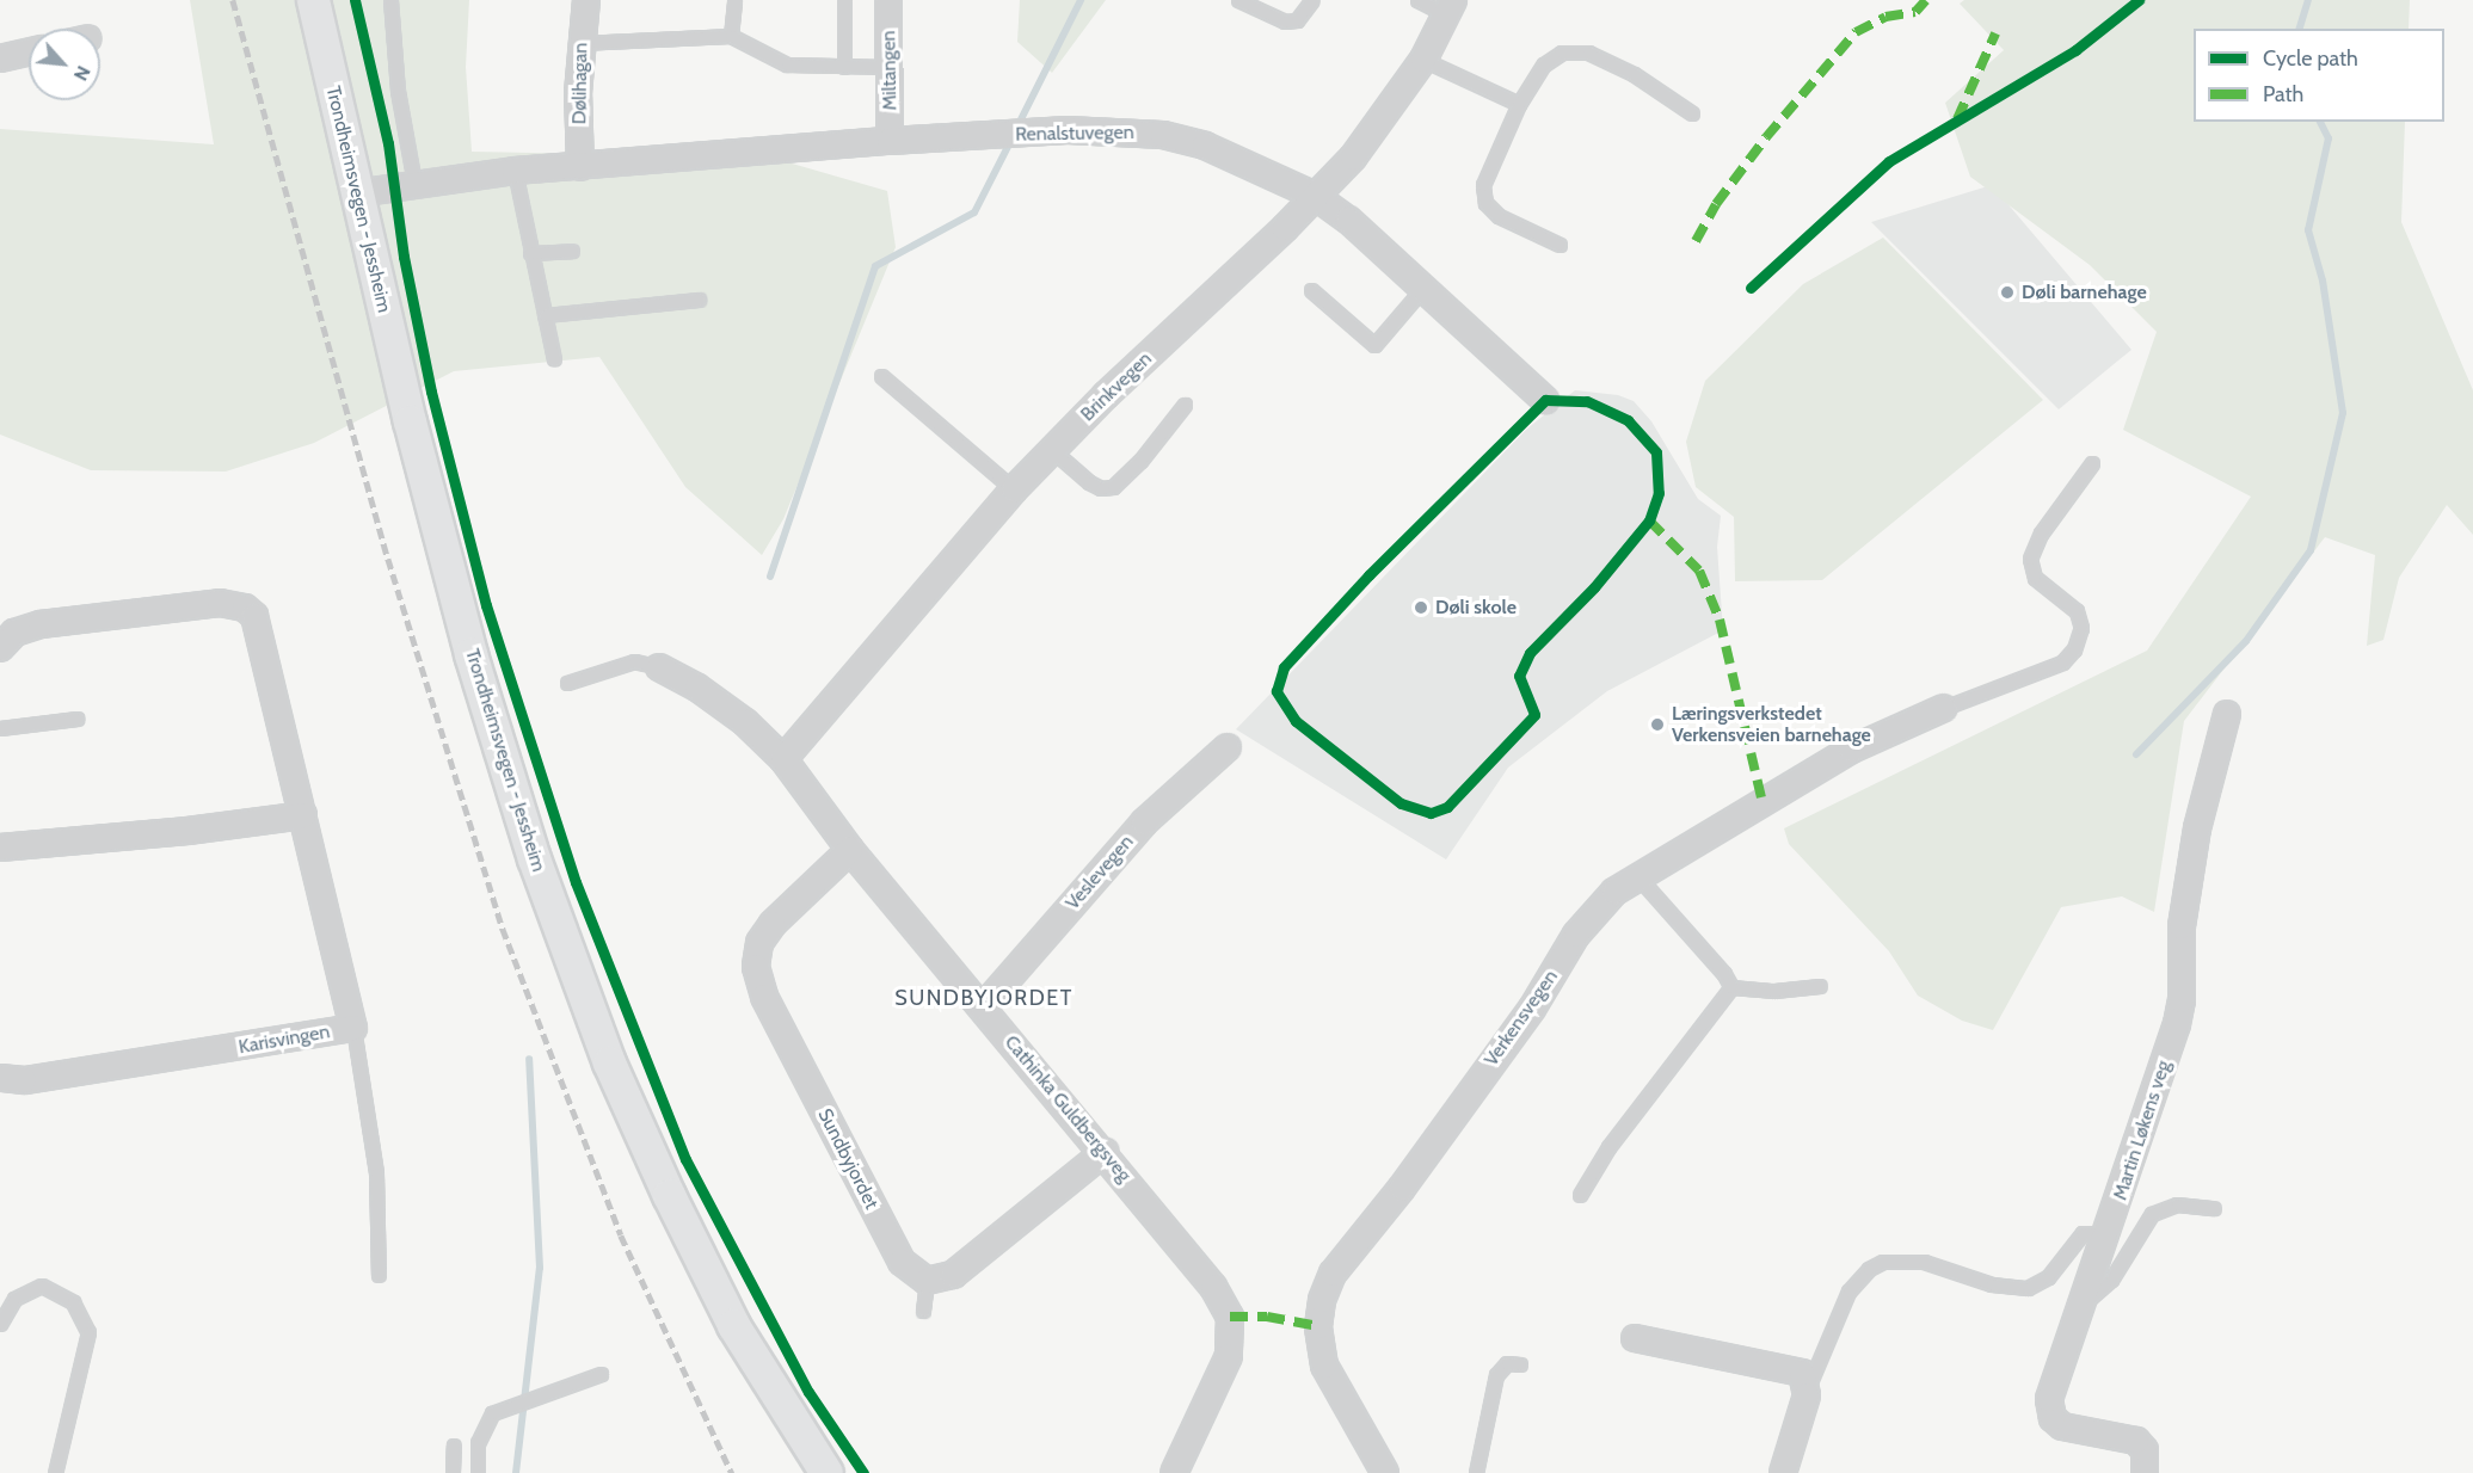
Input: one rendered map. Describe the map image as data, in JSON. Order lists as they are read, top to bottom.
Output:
{
  "streets": {
    "main road": ["Trondheimsvegen - Jessheim"],
    "street": [
      "Miltangen",
      "Dølihagan",
      "Renalstuvegen",
      "Brinkvegen",
      "Veslevegen",
      "Verkensvegen",
      "Karisvingen",
      "Cathinka Guldbergsveg",
      "Martin Løkens veg",
      "Sundbyjordet"
    ]
  },
  "crossings": [
    ["Miltangen", "Renalstuvegen"],
    ["Dølihagan", "Renalstuvegen"],
    ["Renalstuvegen", "Trondheimsvegen - Jessheim"],
    ["Renalstuvegen", "Brinkvegen"],
    ["Brinkvegen", "Cathinka Guldbergsveg"],
    ["Veslevegen", "Cathinka Guldbergsveg"],
    ["Cathinka Guldbergsveg", "Sundbyjordet"]
  ],
  "districts": ["SUNDBYJORDET"],
  "places": ["Døli barnehage", "Døli skole", "Læringsverkstedet Verkensveien barnehage"],
  "legend": ["Cycle path", "Path"],
  "north": "bottom right"
}
